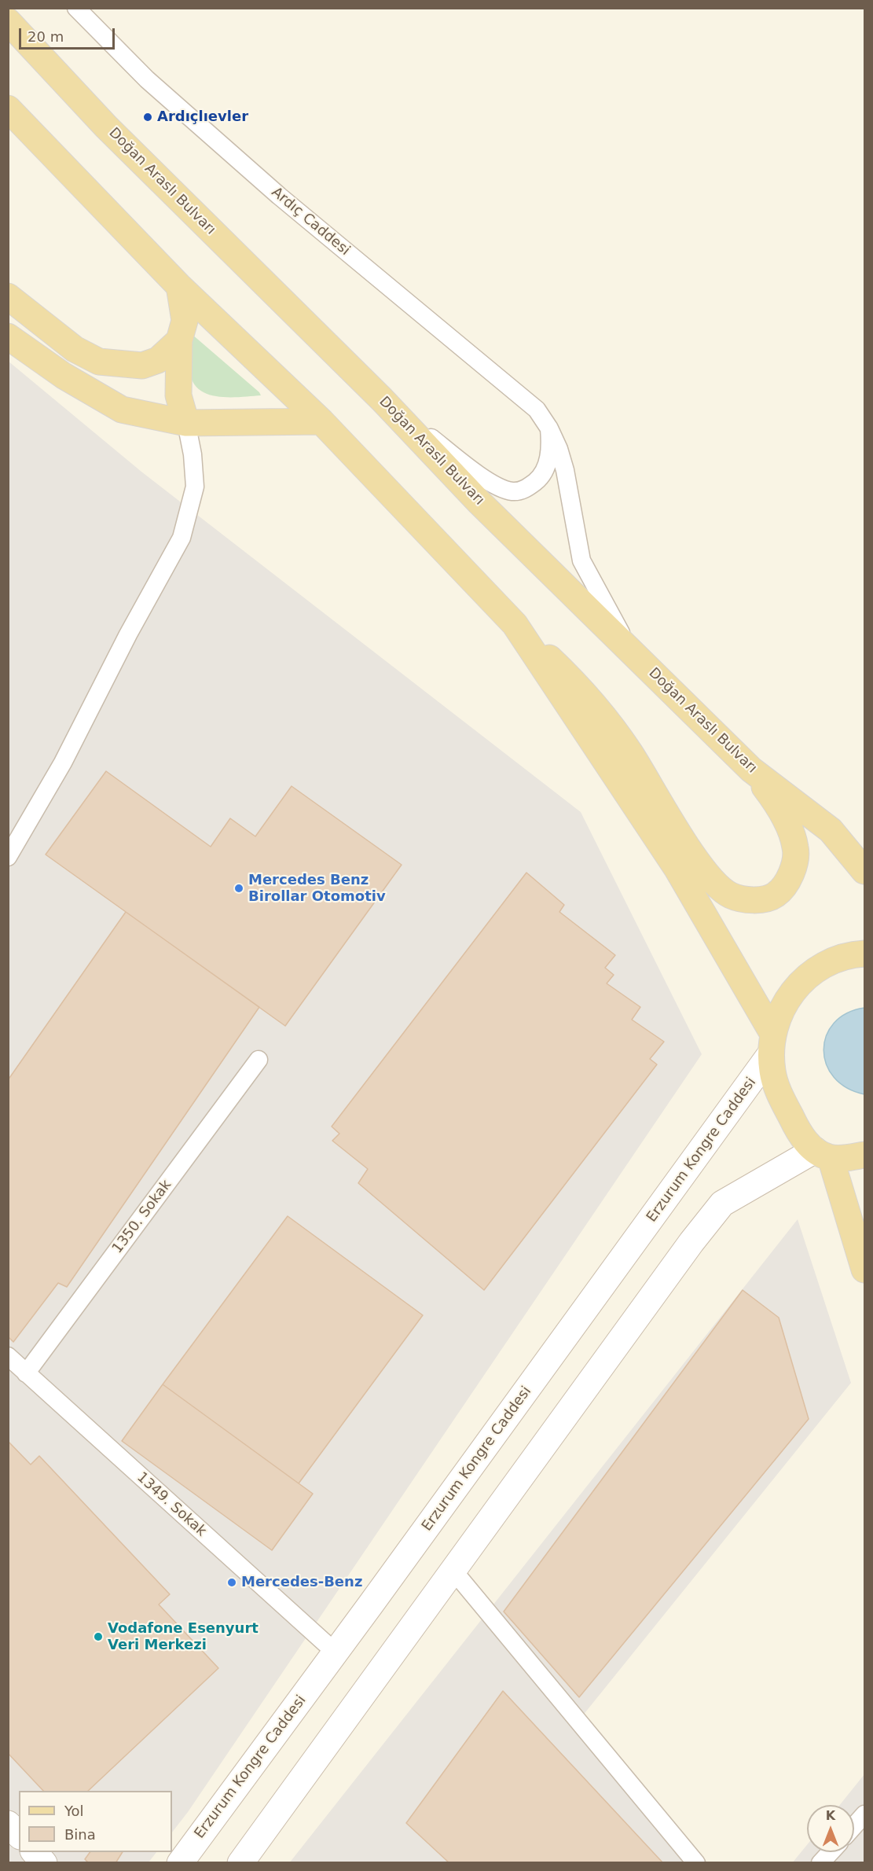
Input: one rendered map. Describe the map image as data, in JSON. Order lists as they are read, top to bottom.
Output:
{
  "streets": {
    "main road": ["Doğan Araslı Bulvarı", "Erzurum Kongre Caddesi"],
    "lane": ["Ardıç Caddesi", "1350. Sokak", "1349. Sokak"]
  },
  "crossings": [
    ["Doğan Araslı Bulvarı", "Ardıç Caddesi"],
    ["Erzurum Kongre Caddesi", "1349. Sokak"],
    ["1350. Sokak", "1349. Sokak"]
  ],
  "places": [
    "Ardıçlıevler",
    "Mercedes Benz Birollar Otomotiv",
    "Mercedes-Benz",
    "Vodafone Esenyurt Veri Merkezi"
  ],
  "legend": ["Yol", "Bina"],
  "scale_bar": "20 m",
  "north": "top"
}
